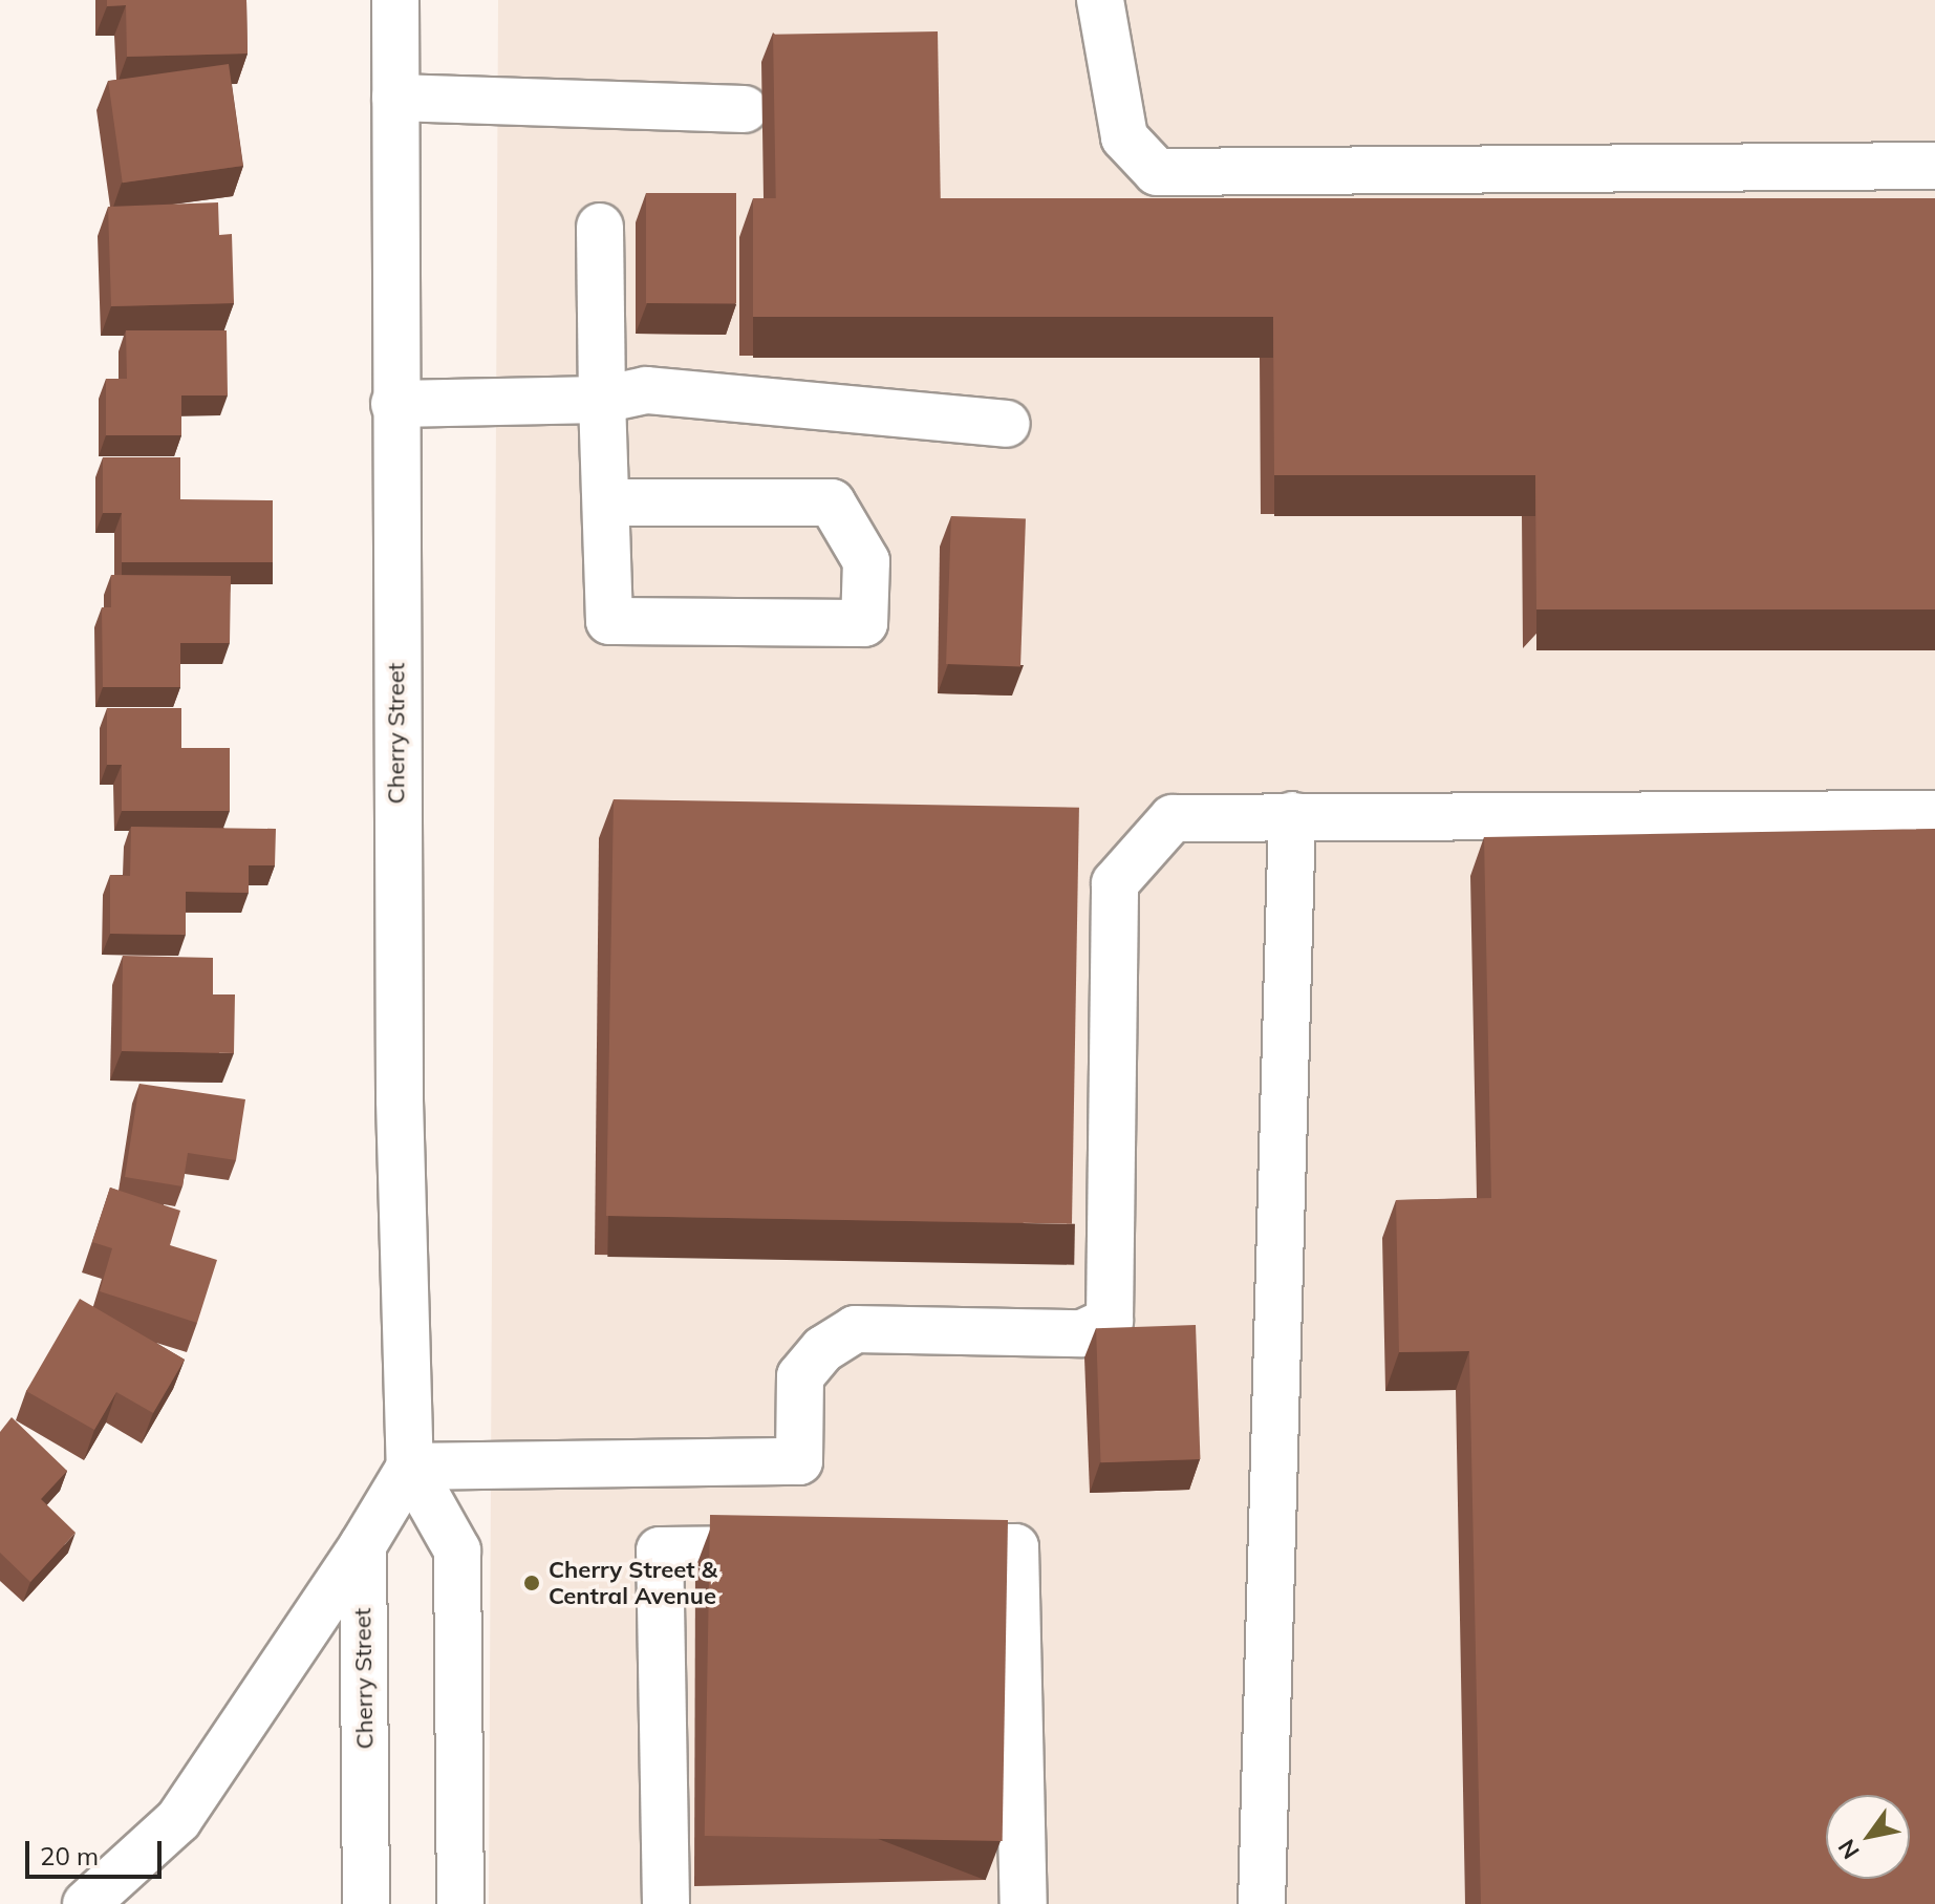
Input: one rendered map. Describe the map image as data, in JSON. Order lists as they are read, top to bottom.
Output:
{
  "streets": {
    "street": ["Cherry Street"]
  },
  "places": ["Cherry Street & Central Avenue"],
  "scale_bar": "20 m",
  "north": "bottom left"
}
